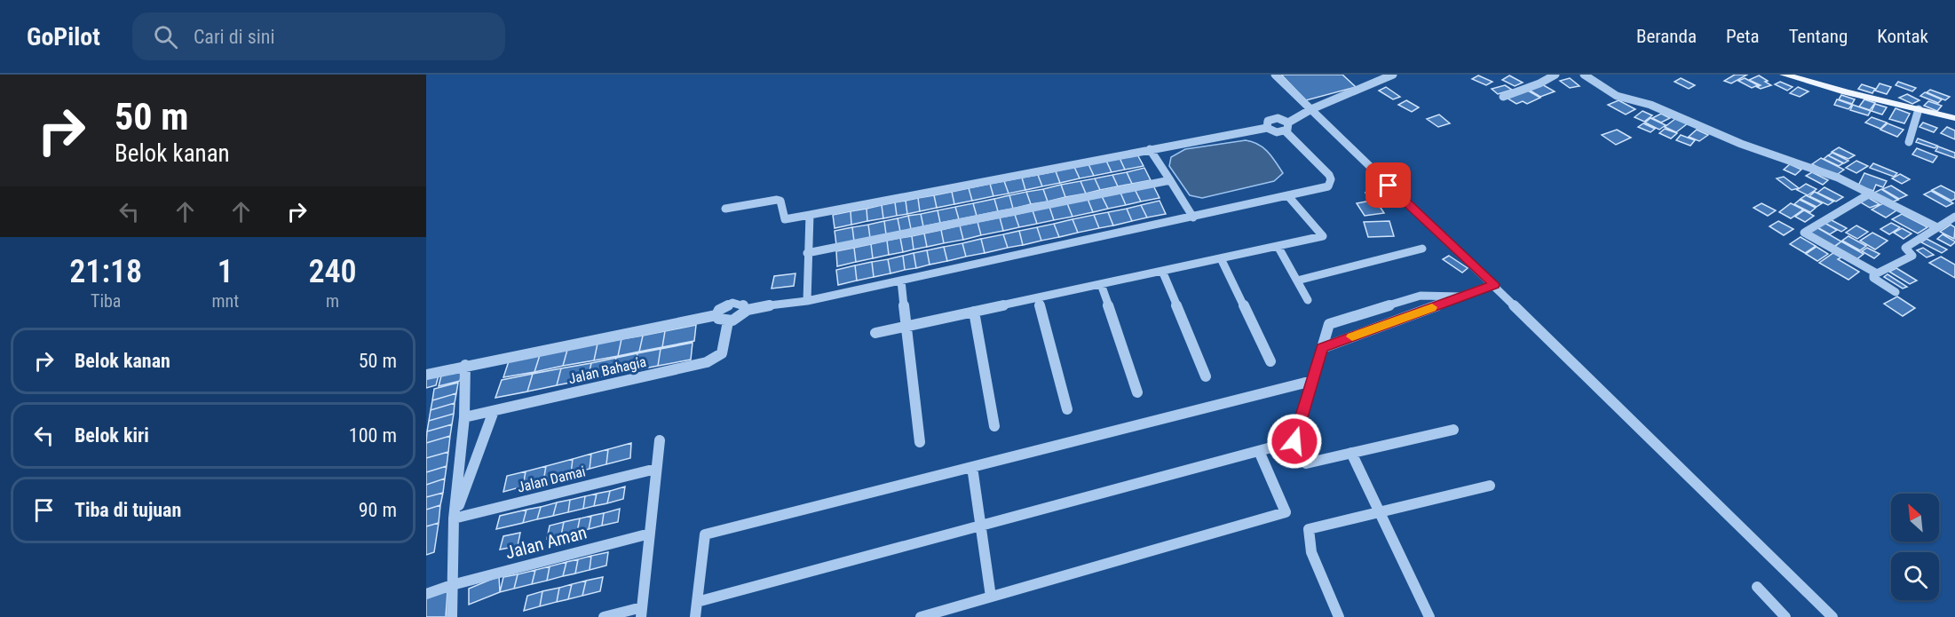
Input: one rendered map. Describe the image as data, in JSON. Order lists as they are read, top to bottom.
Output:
{
  "streets": {
    "street": ["Jalan Bahagia", "Jalan Damai", "Jalan Aman"]
  },
  "north": "top left",
  "page": {
    "header": "GoPilot",
    "search": "Cari di sini",
    "nav": [
      "Beranda",
      "Peta",
      "Tentang",
      "Kontak"
    ],
    "turn": ["50 m", "Belok kanan"],
    "eta": [
      "21:18",
      "Tiba",
      "1",
      "mnt",
      "240",
      "m"
    ],
    "list": [
      {
        "name": "Belok kanan",
        "value": "50 m"
      },
      {
        "name": "Belok kiri",
        "value": "100 m"
      },
      {
        "name": "Tiba di tujuan",
        "value": "90 m"
      }
    ]
  }
}
